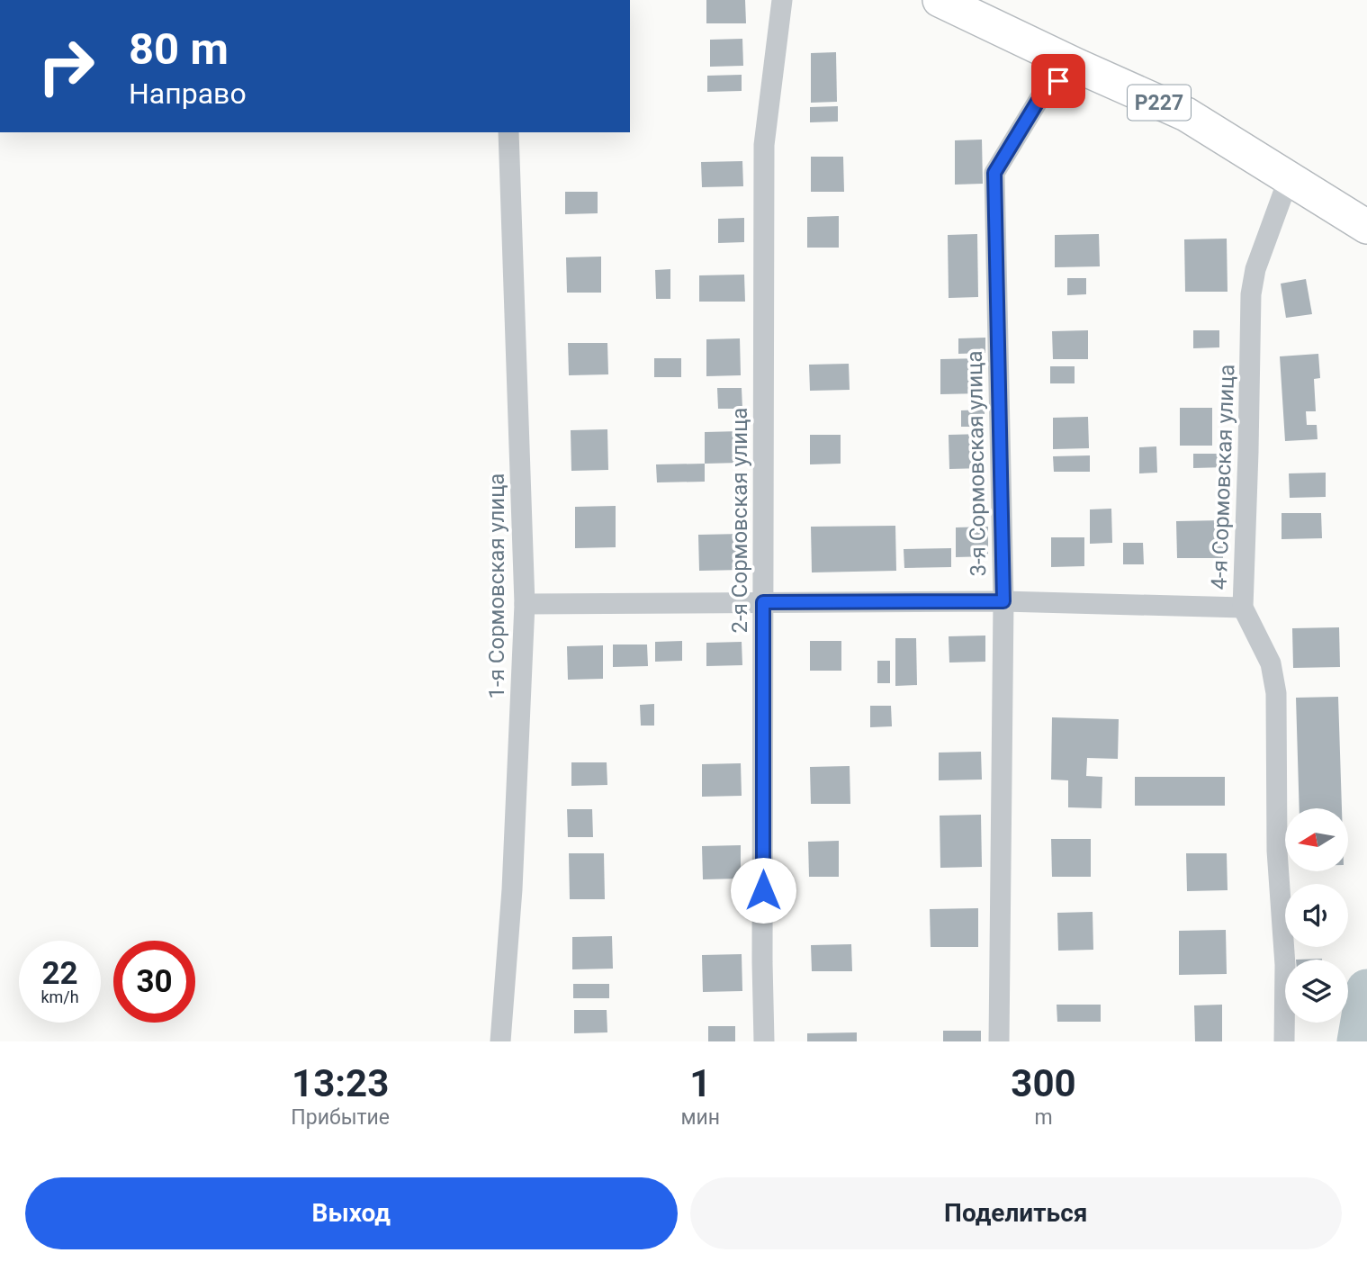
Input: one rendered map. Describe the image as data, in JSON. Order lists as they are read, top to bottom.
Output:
{
  "streets": {
    "main road": ["Р227"],
    "street": [
      "3-я Сормовская улица",
      "4-я Сормовская улица",
      "2-я Сормовская улица",
      "1-я Сормовская улица"
    ]
  },
  "crossings": [
    ["Р227", "3-я Сормовская улица"],
    ["Р227", "4-я Сормовская улица"]
  ],
  "north": "left",
  "page": {
    "turn": ["80 m", "Направо"],
    "speed": "22 km/h",
    "limit": "30",
    "eta": [
      "13:23",
      "Прибытие",
      "1",
      "мин",
      "300",
      "m"
    ],
    "buttons": ["Выход", "Поделиться"]
  }
}
